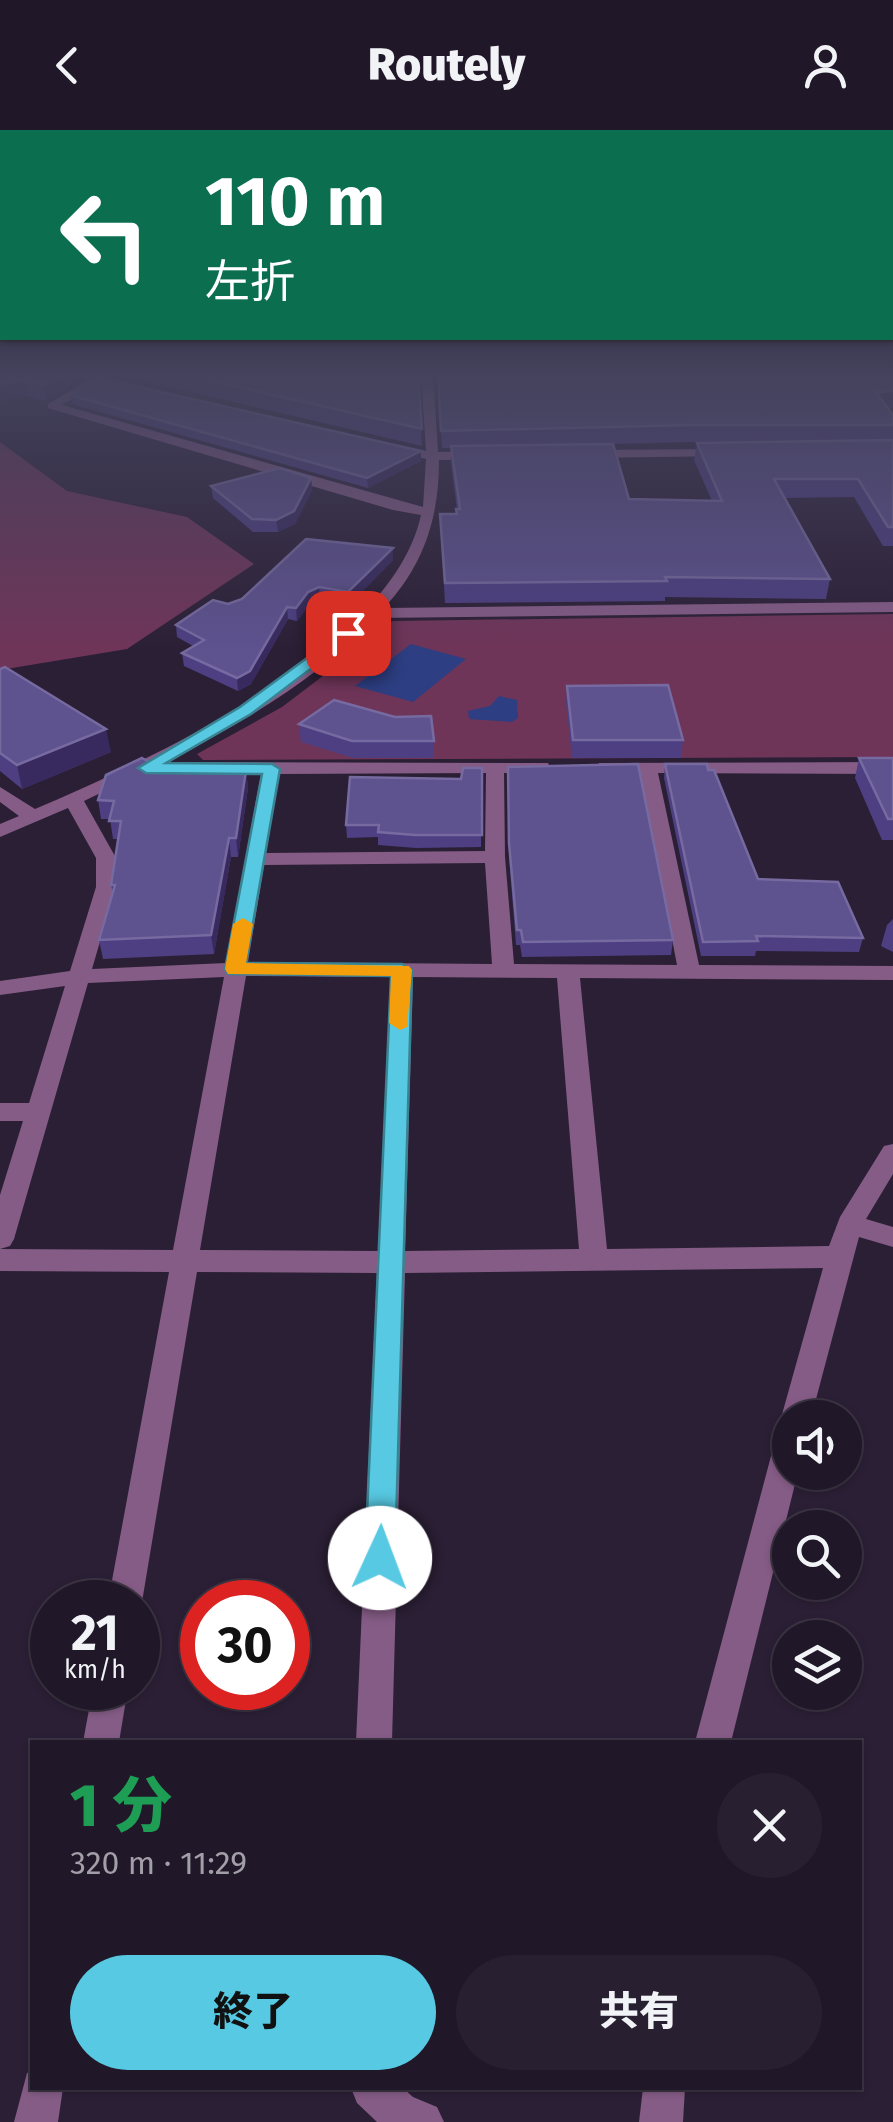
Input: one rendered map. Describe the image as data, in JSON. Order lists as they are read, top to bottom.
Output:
{
  "page": {
    "header": "Routely",
    "turn": ["110 m", "左折"],
    "speed": "21 km/h",
    "limit": "30",
    "heading": ["1 分", "320 m · 11:29"],
    "buttons": ["終了", "共有"]
  }
}
